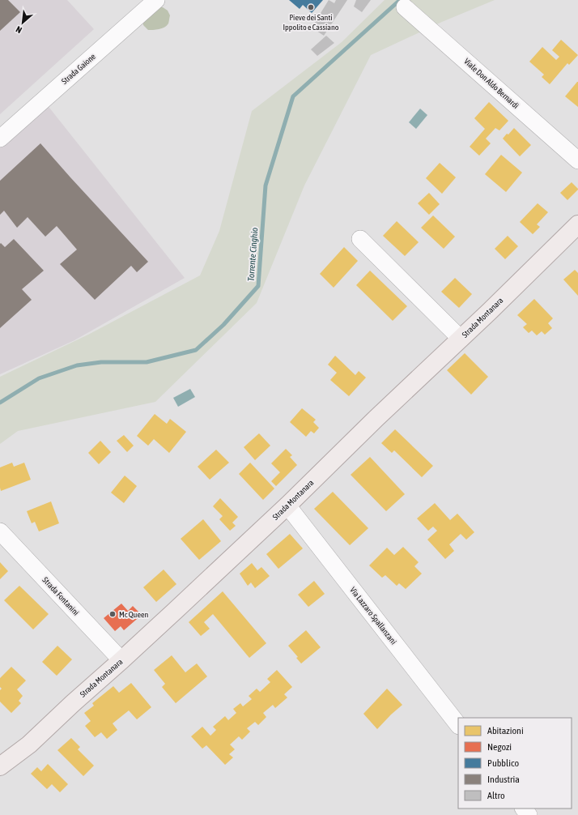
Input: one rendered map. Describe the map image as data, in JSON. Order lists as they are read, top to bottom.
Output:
{
  "streets": {
    "main road": ["Strada Montanara"],
    "street": [
      "Strada Gaione",
      "Viale Don Aldo Bernardi",
      "Strada Fontanini",
      "Via Lazzaro Spallanzani"
    ]
  },
  "crossings": [
    ["Strada Montanara", "Strada Fontanini"],
    ["Strada Montanara", "Via Lazzaro Spallanzani"]
  ],
  "water": ["Torrente Cinghio"],
  "places": ["Pieve dei Santi Ippolito e Cassiano", "Mc Queen"],
  "legend": [
    "Abitazioni",
    "Negozi",
    "Pubblico",
    "Industria",
    "Altro"
  ],
  "north": "bottom left"
}
